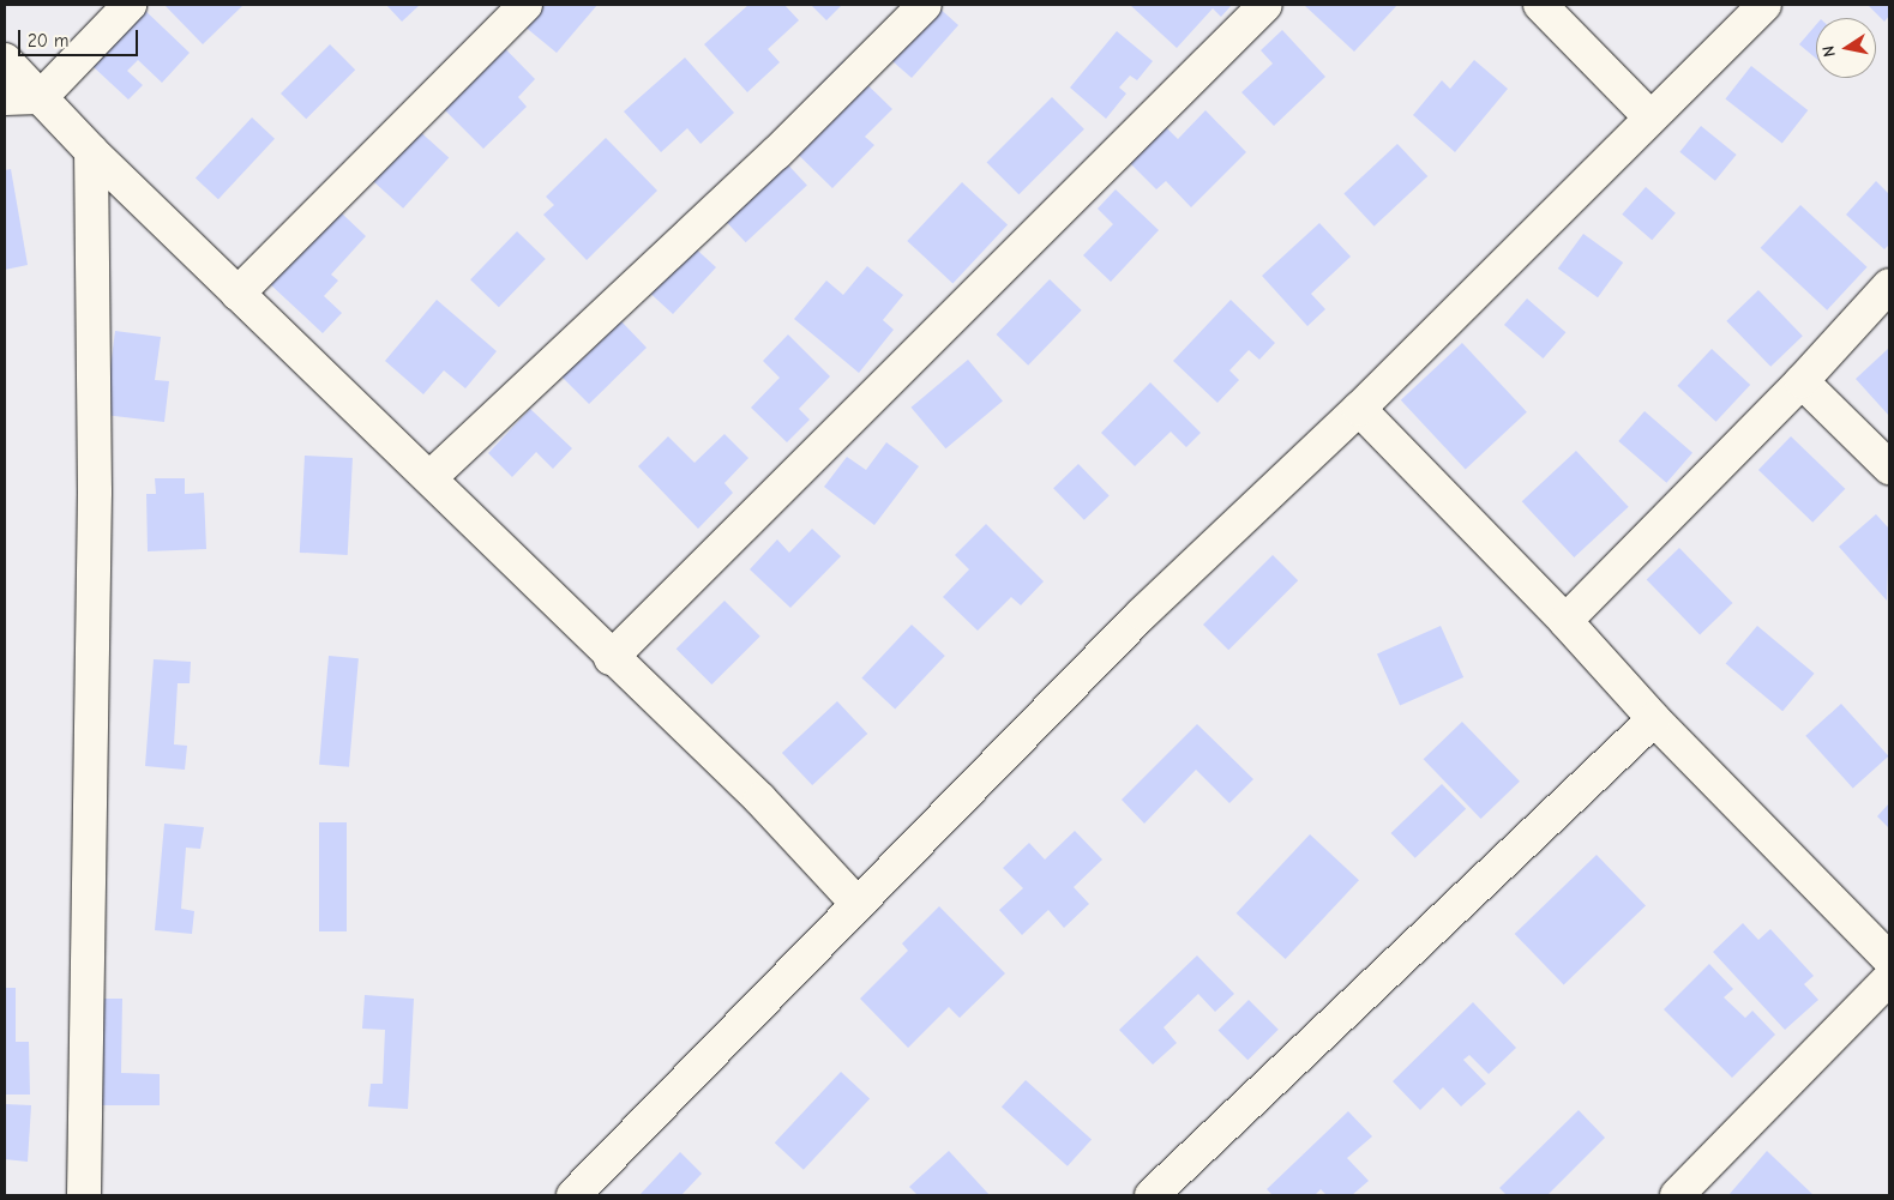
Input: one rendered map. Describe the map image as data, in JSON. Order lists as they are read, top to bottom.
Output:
{
  "scale_bar": "20 m",
  "north": "left"
}
